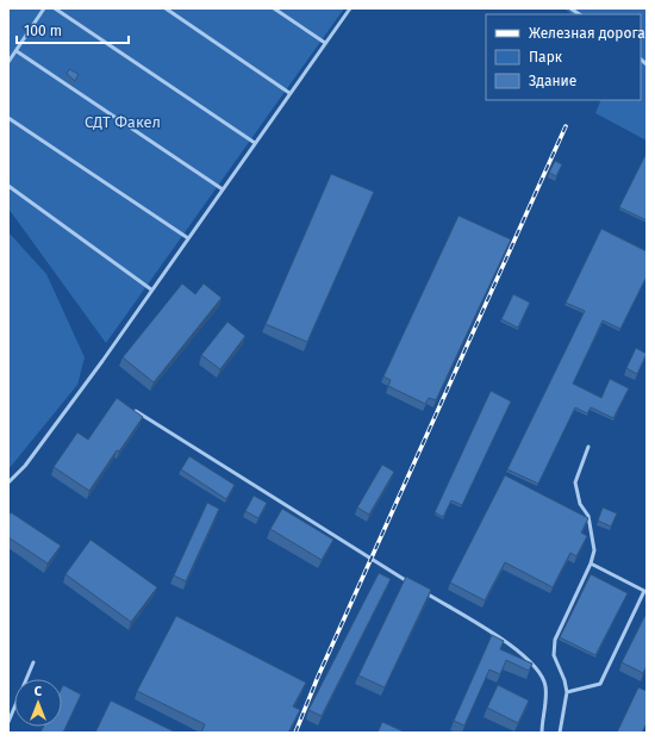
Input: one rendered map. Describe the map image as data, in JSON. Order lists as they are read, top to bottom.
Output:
{
  "parks": ["СДТ Факел"],
  "legend": ["Железная дорога", "Парк", "Здание"],
  "scale_bar": "100 m",
  "north": "top"
}
